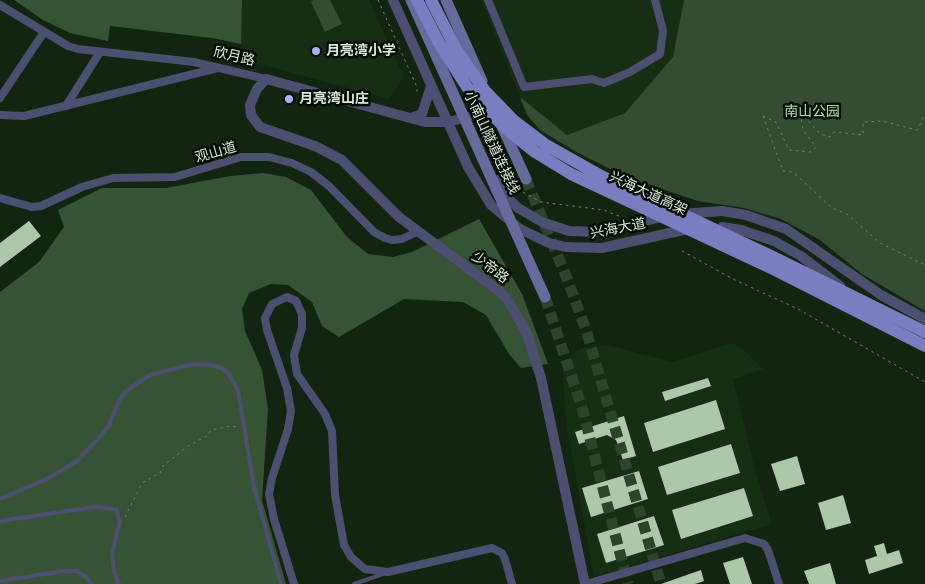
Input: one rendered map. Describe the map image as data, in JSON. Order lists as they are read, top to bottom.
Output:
{
  "streets": {
    "main road": ["小南山隧道连接线", "兴海大道高架"],
    "street": [
      "欣月路",
      "观山道",
      "兴海大道",
      "少帝路"
    ]
  },
  "crossings": [
    ["欣月路", "兴海大道"],
    ["欣月路", "少帝路"],
    ["观山道", "少帝路"],
    ["兴海大道高架", "兴海大道"]
  ],
  "parks": ["南山公园"],
  "places": ["月亮湾小学", "月亮湾山庄"]
}
